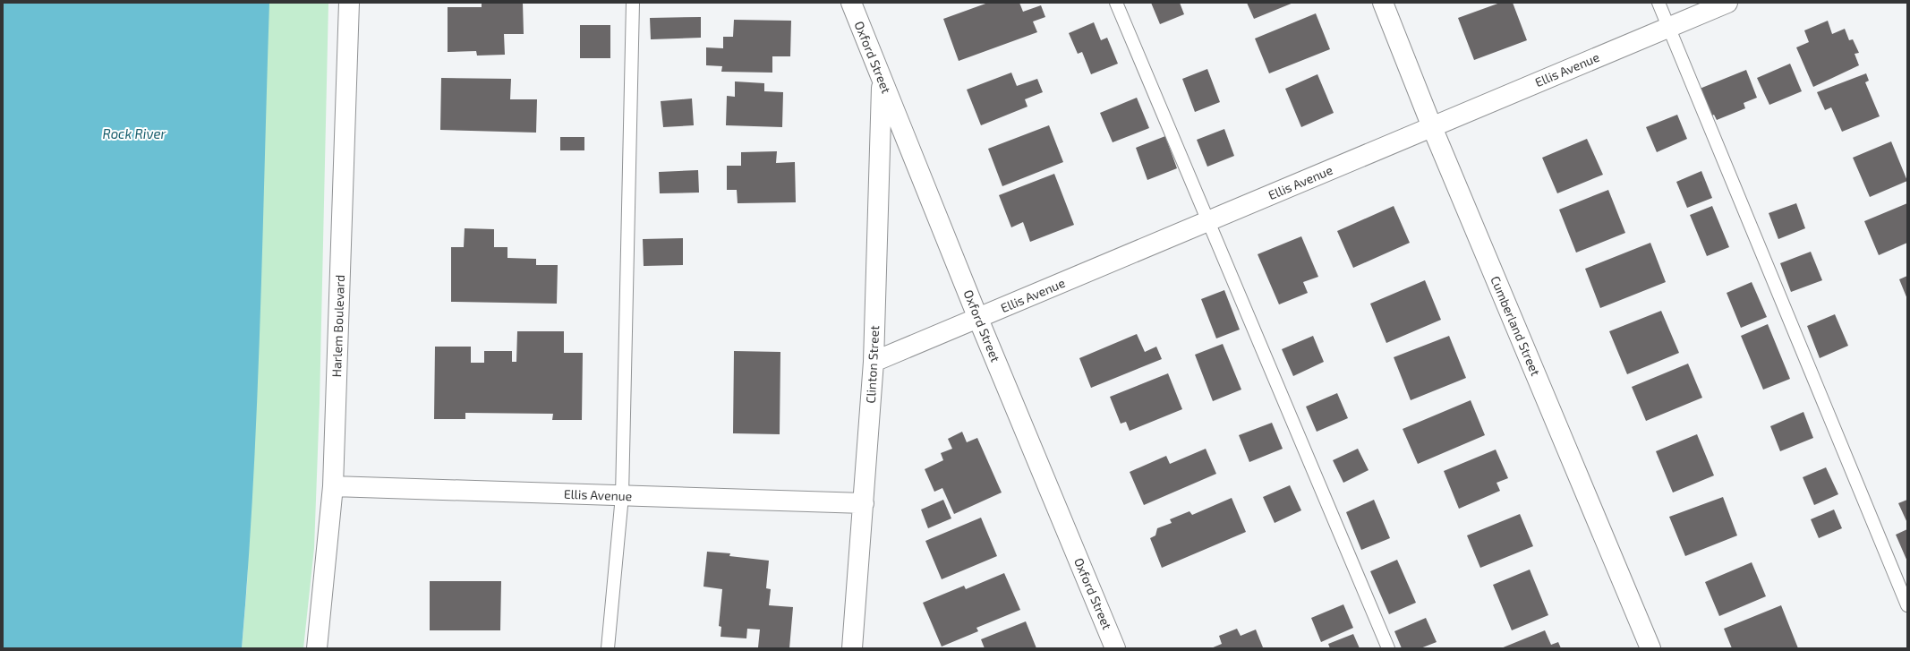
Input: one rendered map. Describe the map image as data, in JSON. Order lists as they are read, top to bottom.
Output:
{
  "streets": {
    "street": [
      "Oxford Street",
      "Ellis Avenue",
      "Harlem Boulevard",
      "Cumberland Street",
      "Clinton Street"
    ]
  },
  "crossings": [
    ["Oxford Street", "Ellis Avenue"],
    ["Oxford Street", "Clinton Street"],
    ["Ellis Avenue", "Harlem Boulevard"],
    ["Ellis Avenue", "Cumberland Street"],
    ["Ellis Avenue", "Clinton Street"]
  ],
  "water": ["Rock River"]
}
